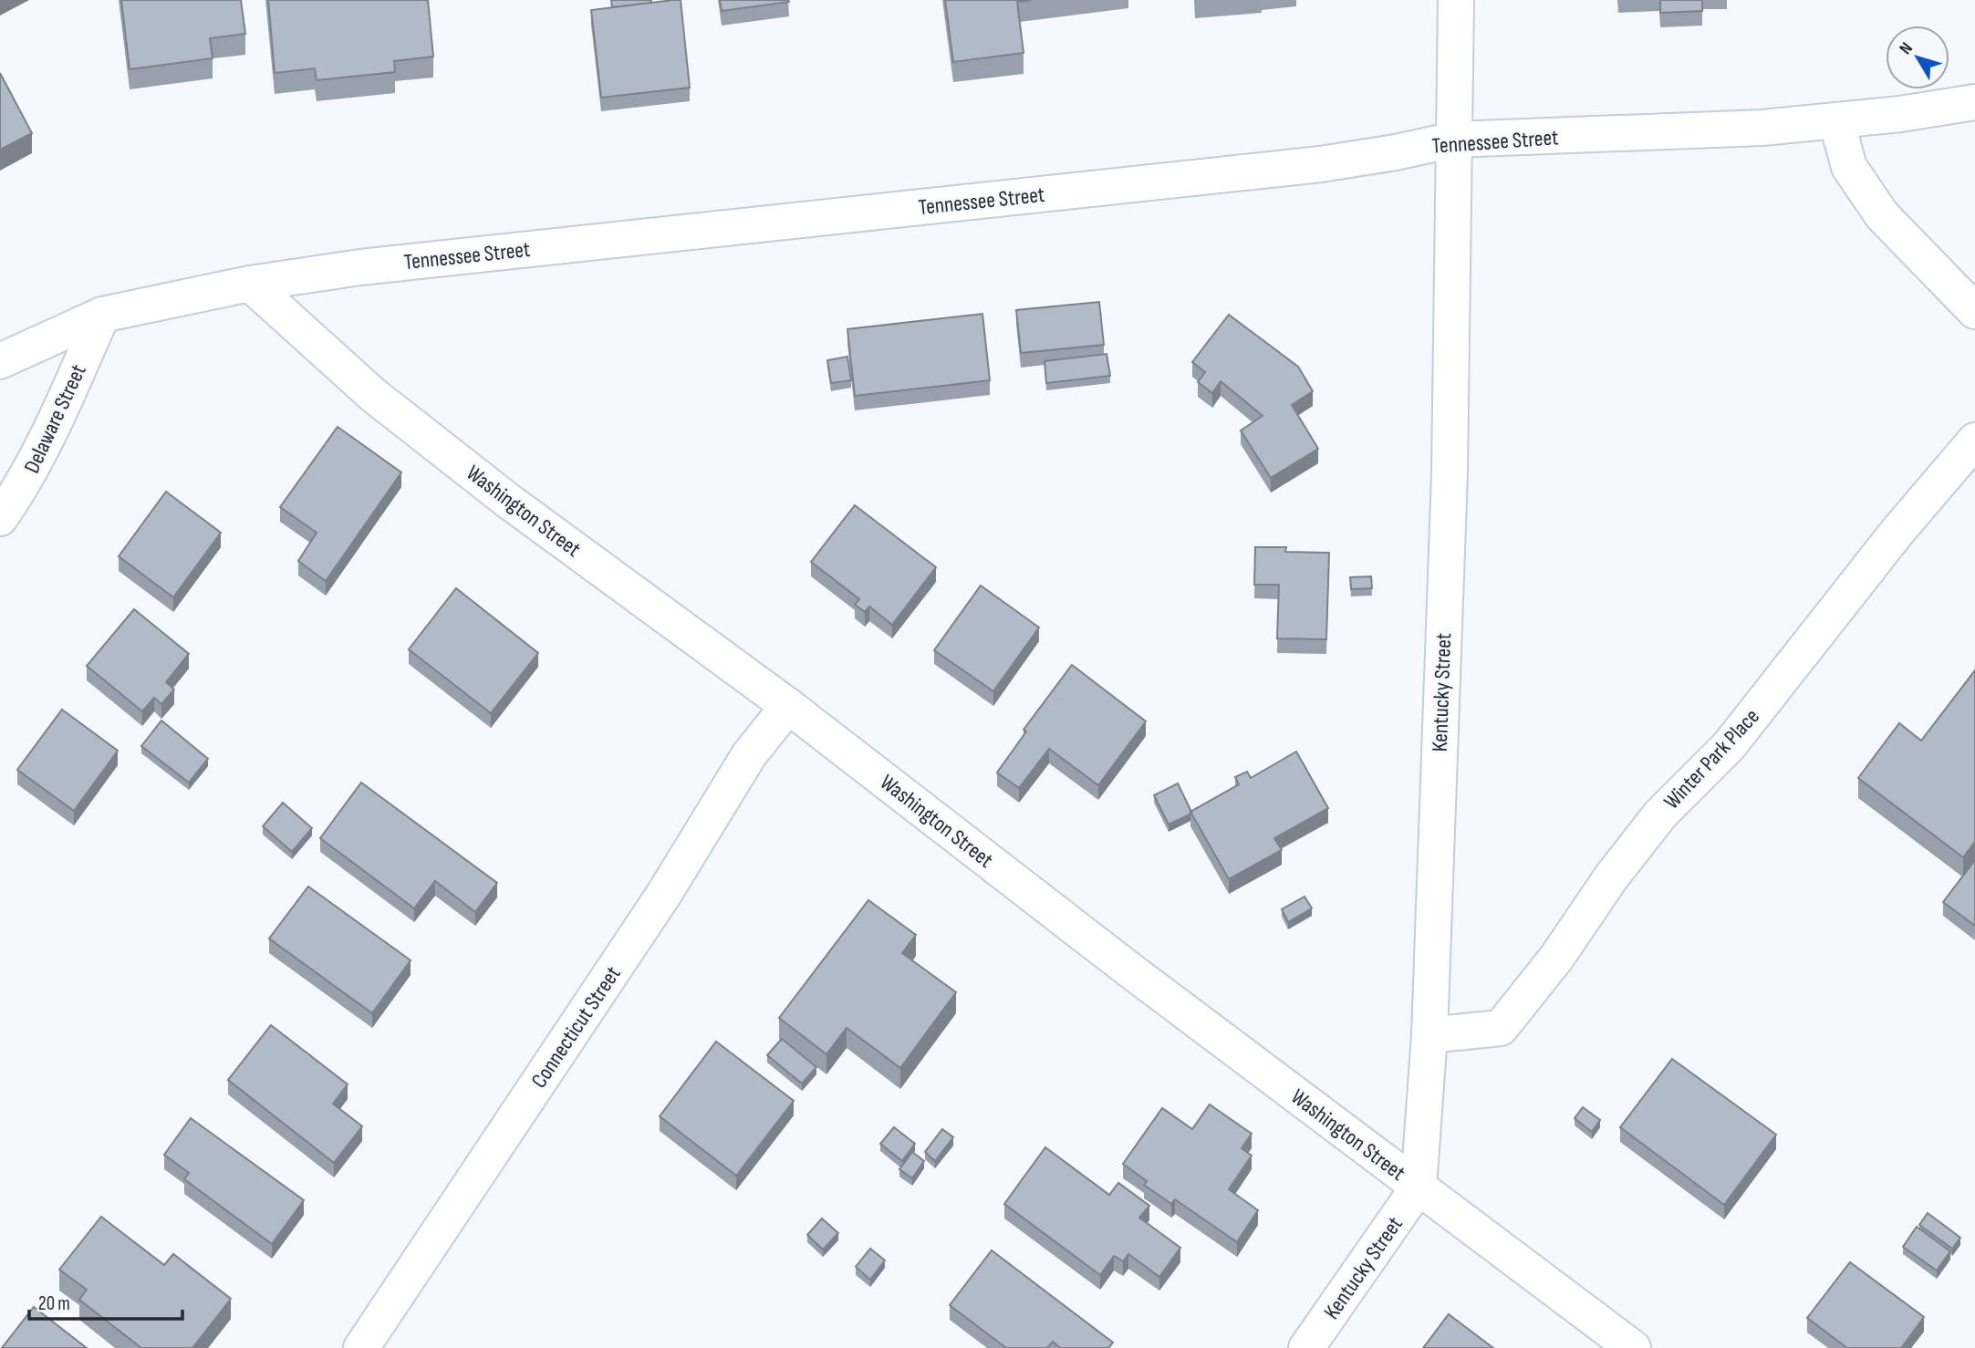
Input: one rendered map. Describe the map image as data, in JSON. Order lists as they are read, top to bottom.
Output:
{
  "streets": {
    "street": [
      "Tennessee Street",
      "Delaware Street",
      "Washington Street",
      "Kentucky Street",
      "Winter Park Place",
      "Connecticut Street"
    ]
  },
  "crossings": [
    ["Tennessee Street", "Delaware Street"],
    ["Tennessee Street", "Washington Street"],
    ["Tennessee Street", "Kentucky Street"],
    ["Washington Street", "Kentucky Street"],
    ["Washington Street", "Connecticut Street"],
    ["Kentucky Street", "Winter Park Place"]
  ],
  "scale_bar": "20 m",
  "north": "top left"
}
